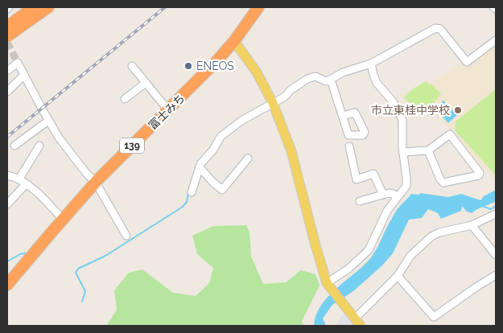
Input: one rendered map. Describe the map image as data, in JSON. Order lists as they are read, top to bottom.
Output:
{
  "streets": {
    "highway": ["富士みち", "139"]
  },
  "places": ["ENEOS", "市立東桂中学校"]
}
